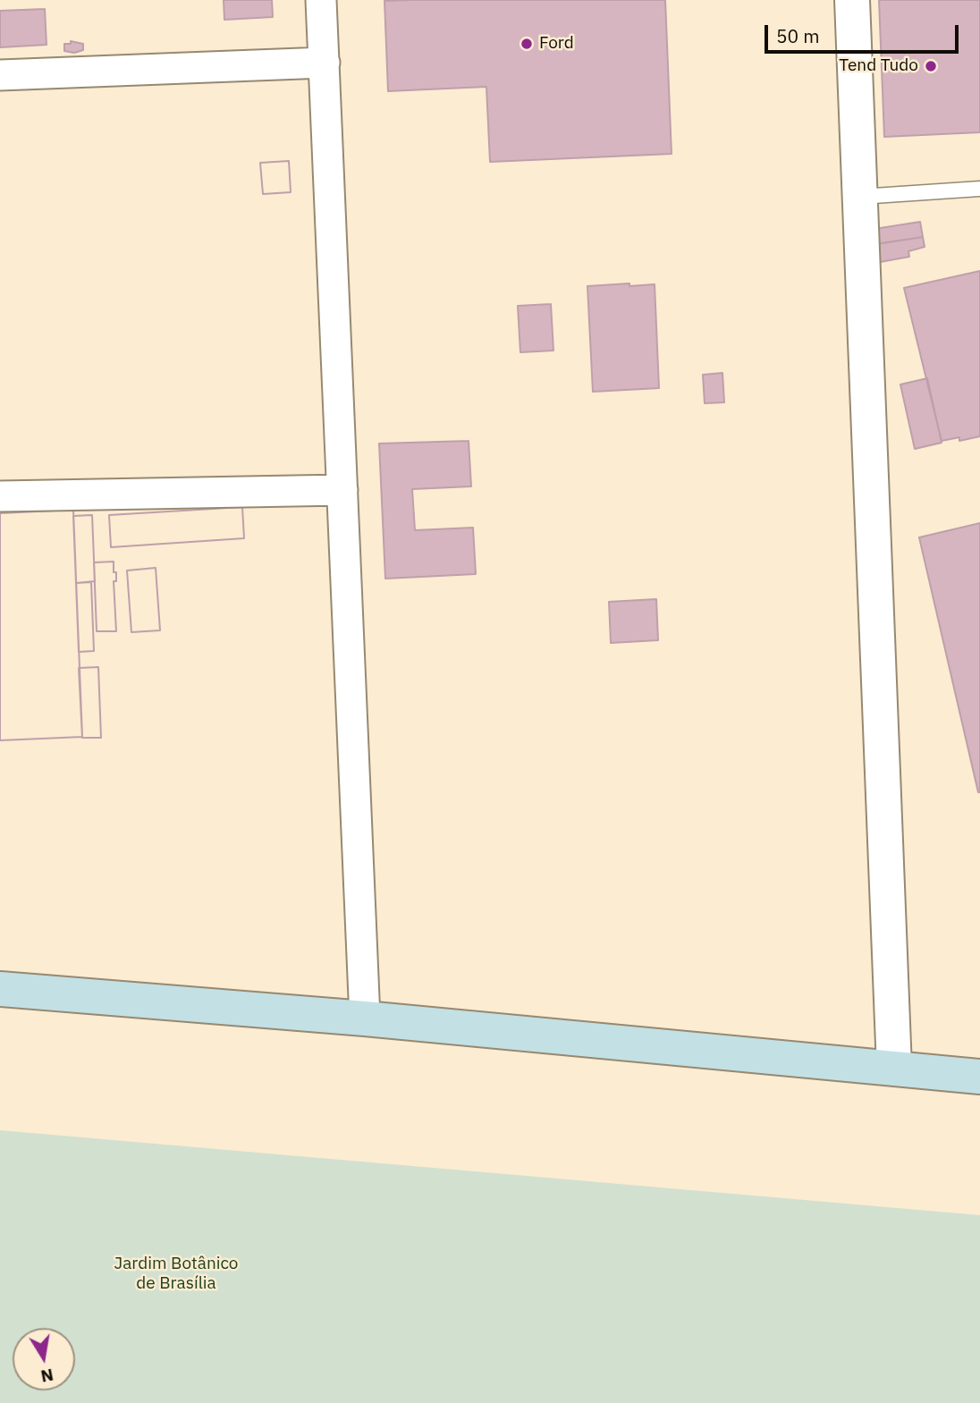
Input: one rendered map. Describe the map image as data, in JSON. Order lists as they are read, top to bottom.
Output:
{
  "parks": ["Jardim Botânico de Brasília"],
  "places": ["Ford", "Tend Tudo"],
  "scale_bar": "50 m",
  "north": "bottom"
}
